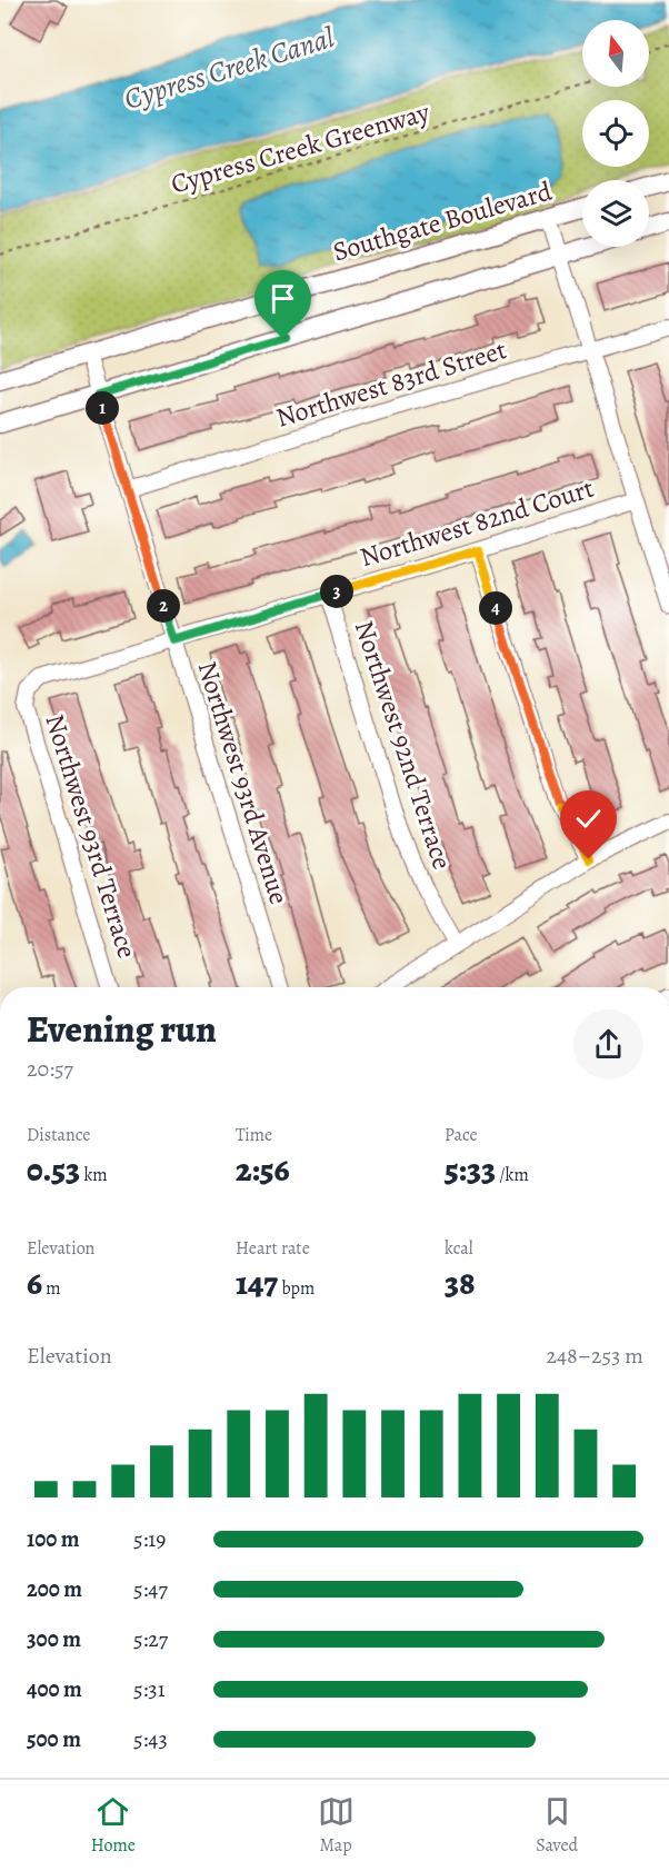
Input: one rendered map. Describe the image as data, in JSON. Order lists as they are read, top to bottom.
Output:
{
  "streets": {
    "main road": ["Southgate Boulevard"],
    "street": [
      "Northwest 83rd Street",
      "Northwest 82nd Court",
      "Northwest 92nd Terrace",
      "Northwest 93rd Avenue",
      "Northwest 93rd Terrace"
    ],
    "path": ["Cypress Creek Greenway"]
  },
  "crossings": [
    ["Southgate Boulevard", "Northwest 93rd Avenue"],
    ["Northwest 83rd Street", "Northwest 93rd Avenue"],
    ["Northwest 82nd Court", "Northwest 92nd Terrace"],
    ["Northwest 82nd Court", "Northwest 93rd Avenue"],
    ["Northwest 82nd Court", "Northwest 93rd Terrace"]
  ],
  "water": ["Cypress Creek Canal"],
  "north": "top",
  "page": {
    "pins": [
      "1",
      "3",
      "2",
      "4"
    ],
    "heading": ["Evening run", "20:57"],
    "stats": [
      ["Distance", "0.53 km"],
      ["Time", "2:56"],
      ["Pace", "5:33 /km"],
      ["Elevation", "6 m"],
      ["Heart rate", "147 bpm"],
      ["kcal", "38"]
    ],
    "chart": ["Elevation", "248–253 m"],
    "list": [
      {
        "name": "100 m",
        "note": "5:19"
      },
      {
        "name": "200 m",
        "note": "5:47"
      },
      {
        "name": "300 m",
        "note": "5:27"
      },
      {
        "name": "400 m",
        "note": "5:31"
      },
      {
        "name": "500 m",
        "note": "5:43"
      }
    ],
    "tabs": ["Home", "Map", "Saved"]
  }
}
